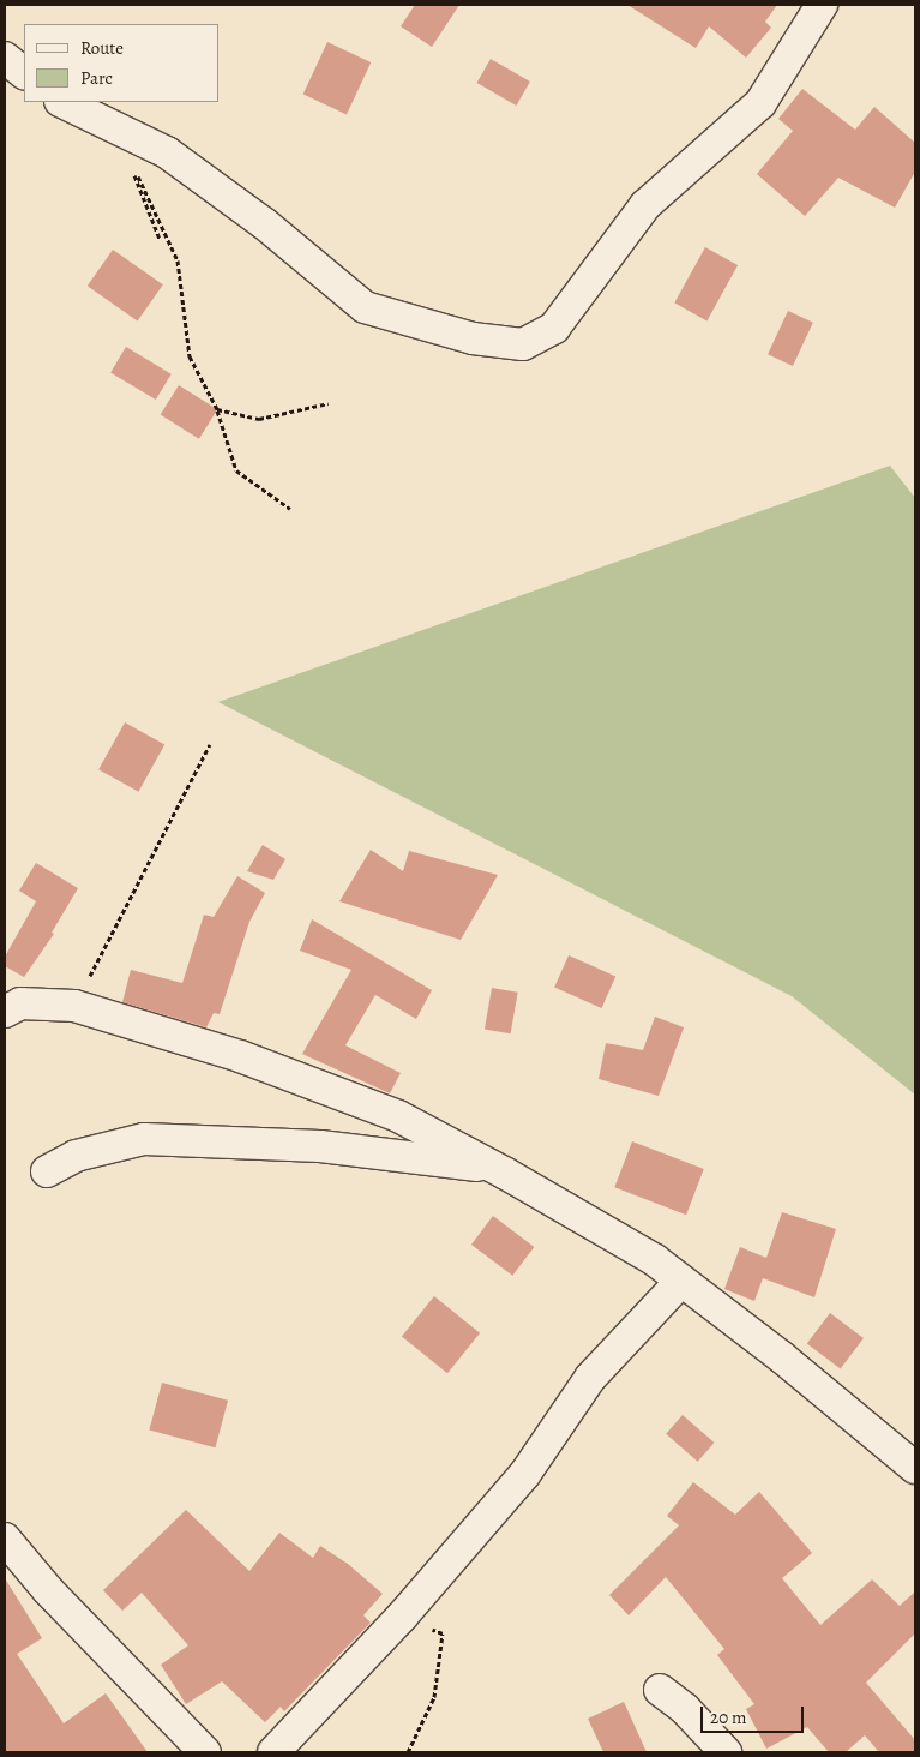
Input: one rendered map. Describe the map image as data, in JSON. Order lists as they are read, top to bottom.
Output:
{
  "legend": ["Route", "Parc"],
  "scale_bar": "20 m"
}
